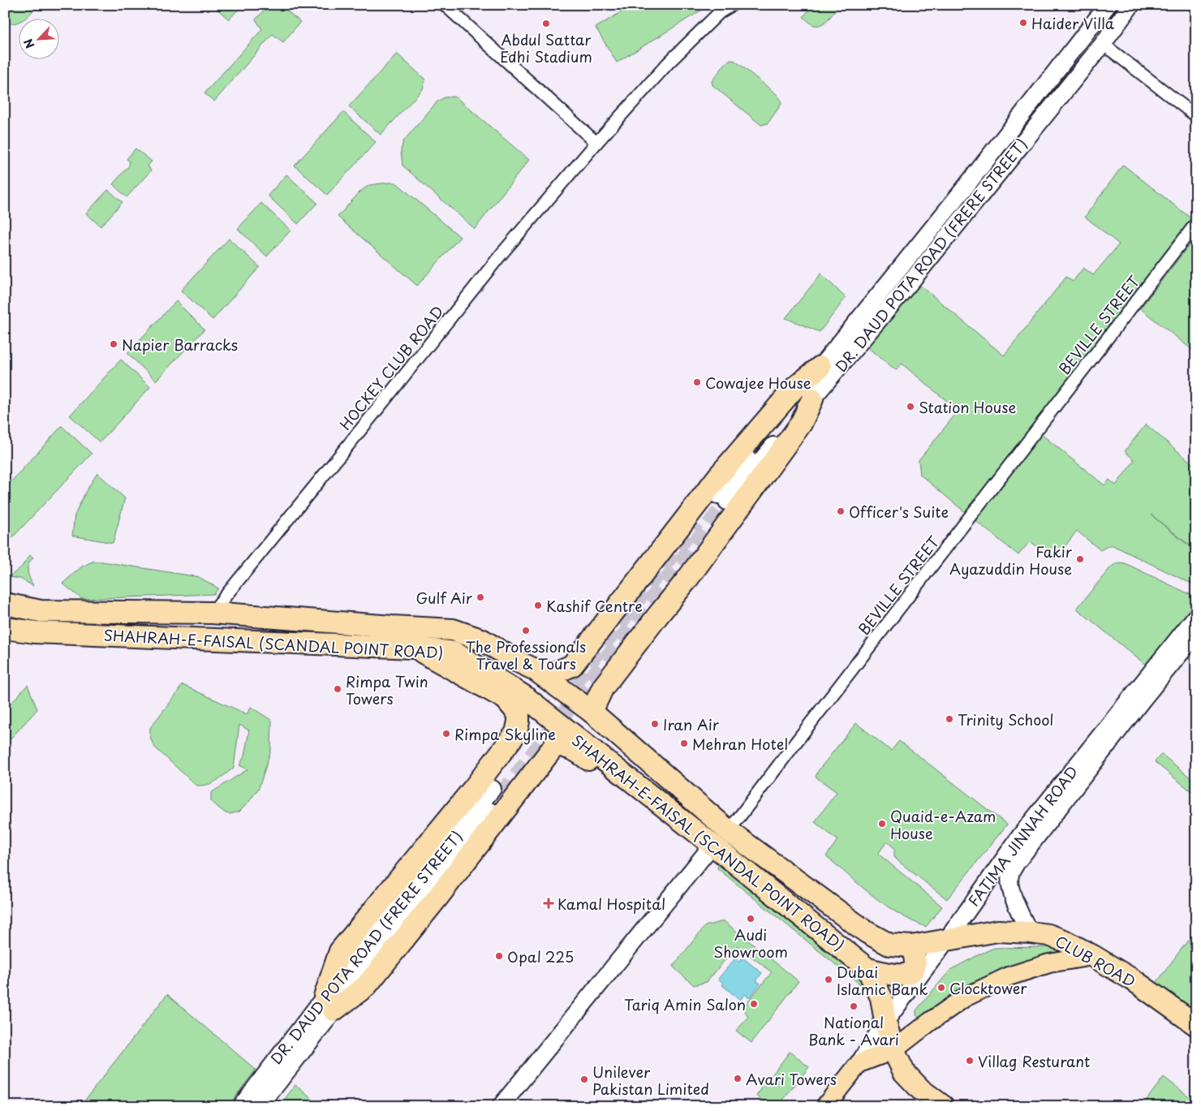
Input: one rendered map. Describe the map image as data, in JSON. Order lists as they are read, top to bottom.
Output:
{
  "streets": {
    "highway": ["SHAHRAH-E-FAISAL (SCANDAL POINT ROAD)", "CLUB ROAD"],
    "main road": ["DR. DAUD POTA ROAD (FRERE STREET)", "FATIMA JINNAH ROAD"],
    "street": ["BEVILLE STREET", "HOCKEY CLUB ROAD"]
  },
  "crossings": [
    ["BEVILLE STREET", "SHAHRAH-E-FAISAL (SCANDAL POINT ROAD)"],
    ["HOCKEY CLUB ROAD", "SHAHRAH-E-FAISAL (SCANDAL POINT ROAD)"],
    ["SHAHRAH-E-FAISAL (SCANDAL POINT ROAD)", "CLUB ROAD"],
    ["FATIMA JINNAH ROAD", "CLUB ROAD"]
  ],
  "places": {
    "other": [
      "Haider Villa",
      "Abdul Sattar Edhi Stadium",
      "Napier Barracks",
      "Cowajee House",
      "Station House",
      "Officer's Suite",
      "Fakir Ayazuddin House",
      "Gulf Air",
      "Kashif Centre",
      "The Professionals Travel & Tours",
      "Rimpa Twin Towers",
      "Trinity School",
      "Iran Air",
      "Rimpa Skyline",
      "Mehran Hotel",
      "Quaid-e-Azam House",
      "Audi Showroom",
      "Opal 225",
      "Dubai Islamic Bank",
      "Clocktower",
      "Tariq Amin Salon",
      "National Bank - Avari",
      "Villag Resturant",
      "Avari Towers",
      "Unilever Pakistan Limited"
    ],
    "health": ["Kamal Hospital"]
  },
  "north": "bottom left"
}
